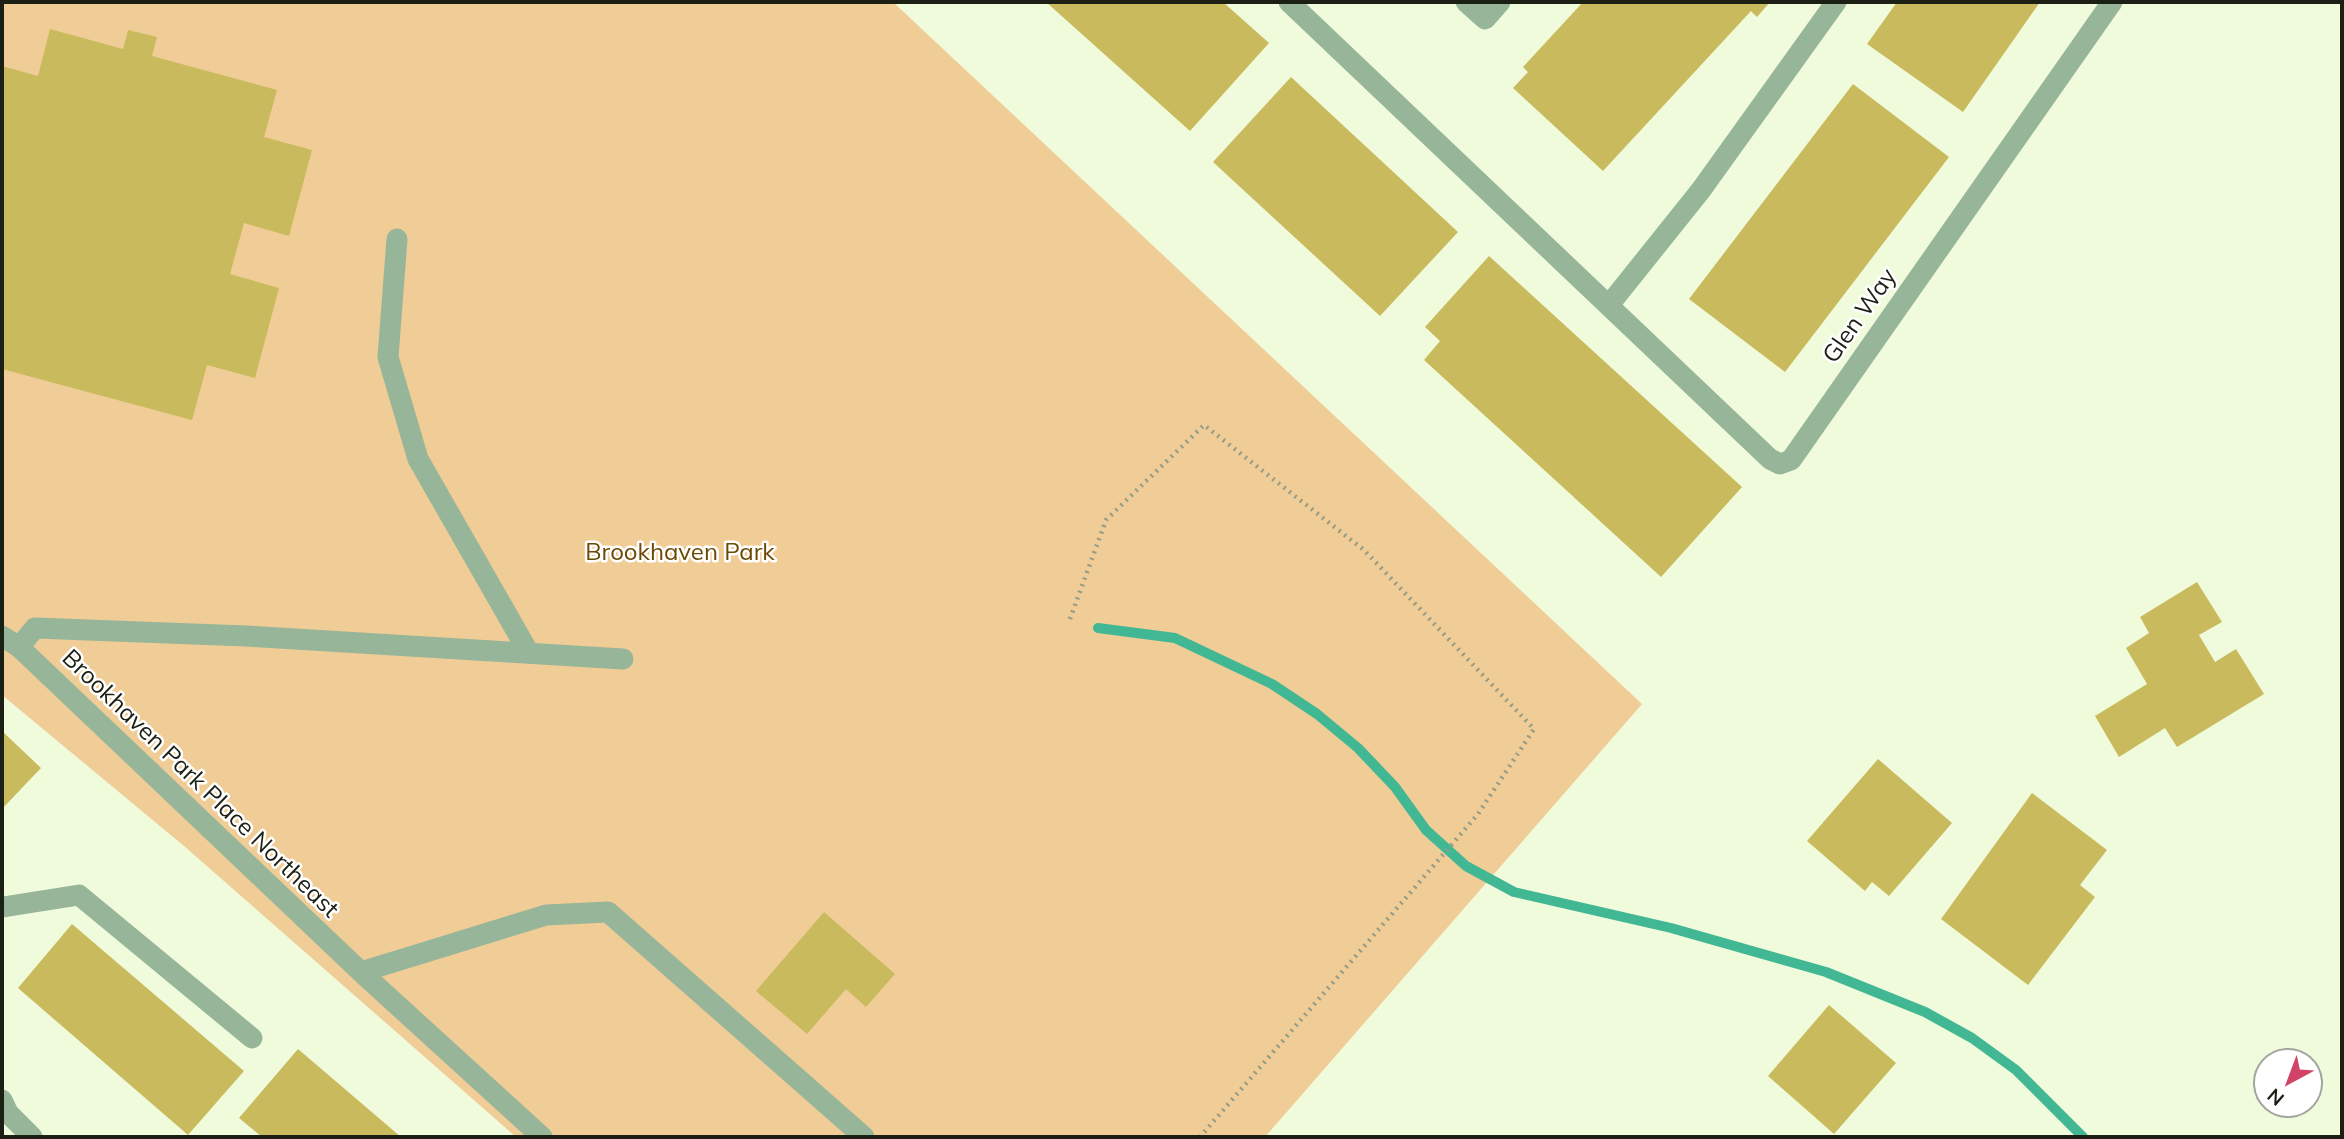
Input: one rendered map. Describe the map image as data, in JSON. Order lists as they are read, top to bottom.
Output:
{
  "streets": {
    "street": ["Glen Way", "Brookhaven Park Place Northeast"]
  },
  "parks": ["Brookhaven Park"],
  "north": "bottom left"
}
